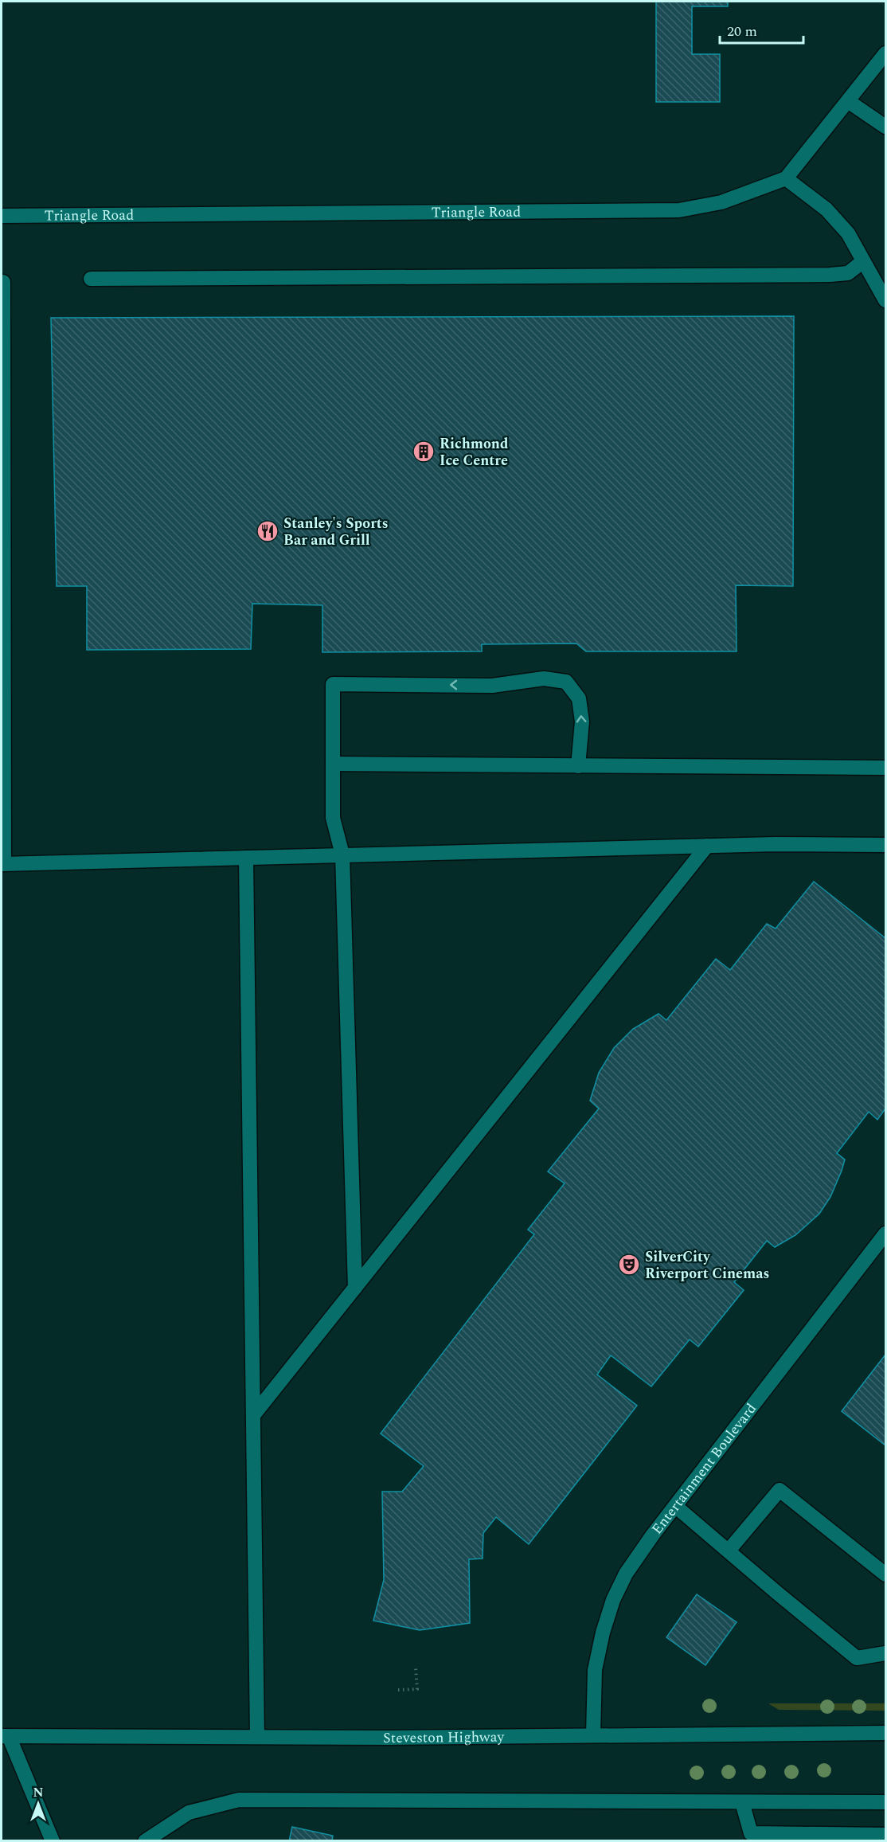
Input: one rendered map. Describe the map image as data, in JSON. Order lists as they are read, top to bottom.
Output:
{
  "streets": {
    "street": ["Triangle Road", "Entertainment Boulevard", "Steveston Highway"]
  },
  "crossings": [
    ["Entertainment Boulevard", "Steveston Highway"]
  ],
  "places": {
    "building": ["Richmond Ice Centre"],
    "restaurant": ["Stanley's Sports Bar and Grill"],
    "theatre": ["SilverCity Riverport Cinemas"]
  },
  "scale_bar": "20 m",
  "north": "top"
}
